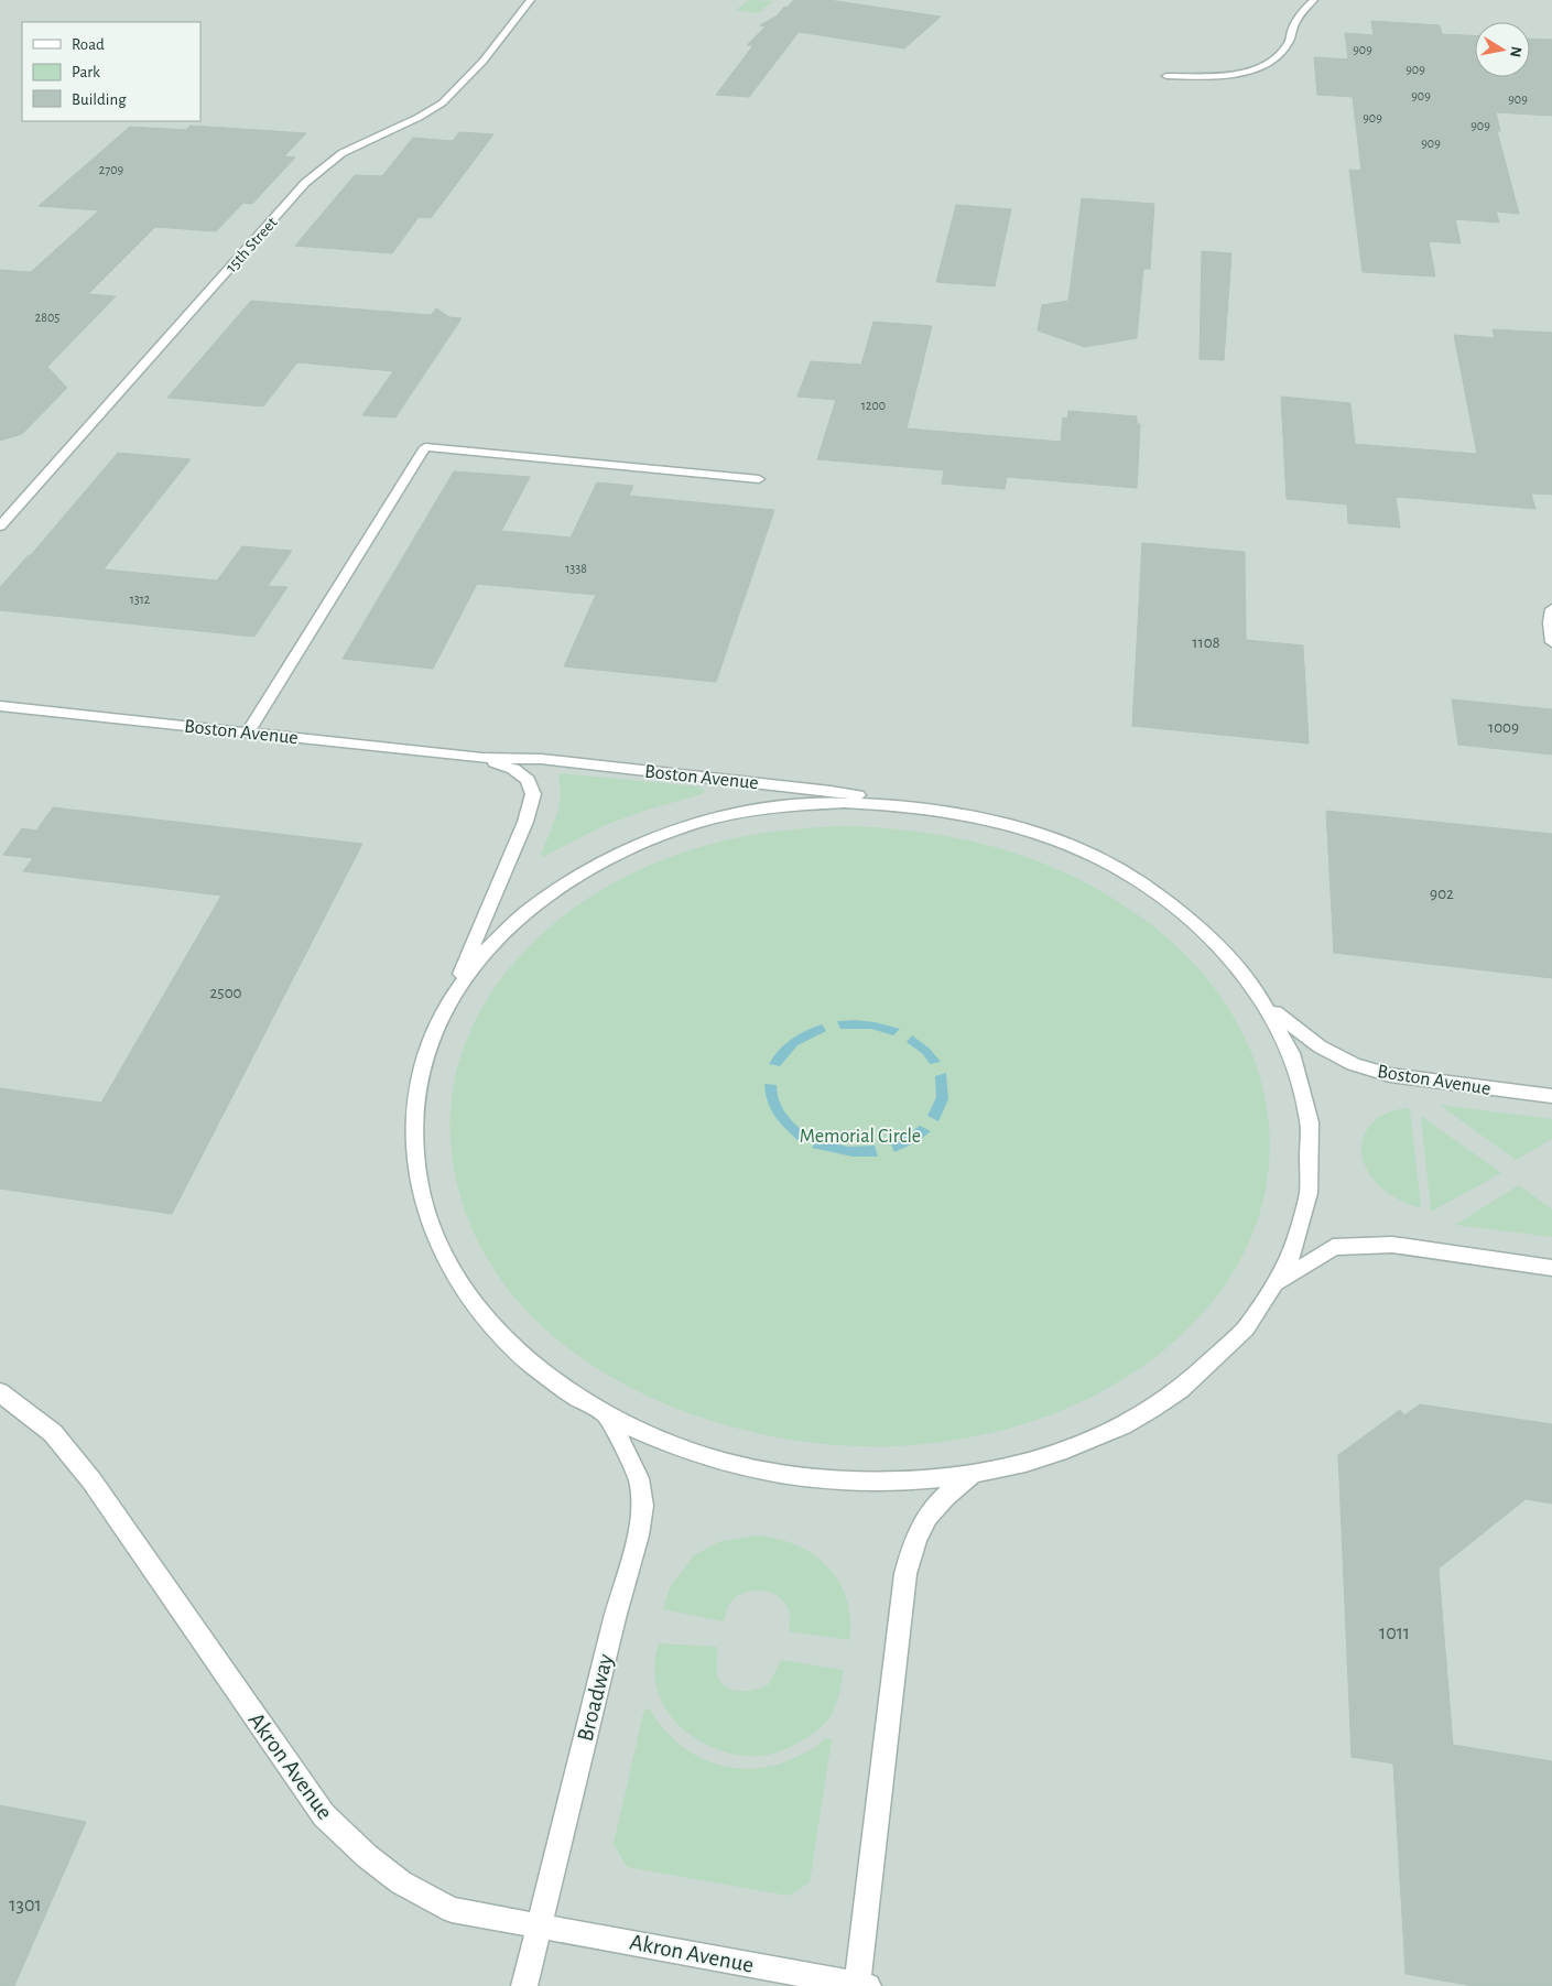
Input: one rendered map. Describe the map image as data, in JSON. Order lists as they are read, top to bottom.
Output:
{
  "streets": {
    "street": [
      "15th Street",
      "Boston Avenue",
      "Broadway",
      "Akron Avenue"
    ]
  },
  "crossings": [
    ["Broadway", "Akron Avenue"]
  ],
  "parks": ["Memorial Circle"],
  "house_numbers": [
    "909",
    "909",
    "909",
    "909",
    "909",
    "909",
    "909",
    "2709",
    "2805",
    "1200",
    "1338",
    "1312",
    "1108",
    "1009",
    "902",
    "2500",
    "1011",
    "1301"
  ],
  "legend": ["Road", "Park", "Building"],
  "north": "right"
}
